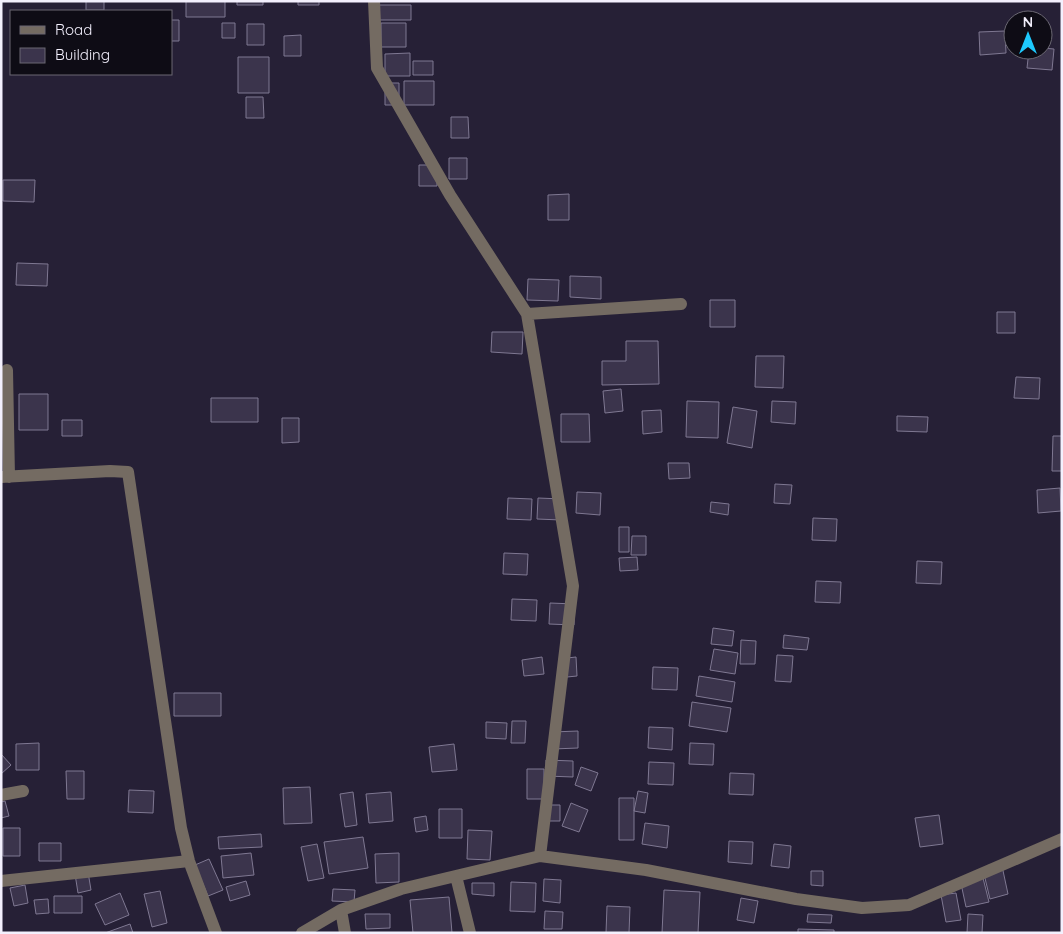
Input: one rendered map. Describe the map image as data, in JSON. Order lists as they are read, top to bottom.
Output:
{
  "legend": ["Road", "Building"],
  "north": "top"
}
